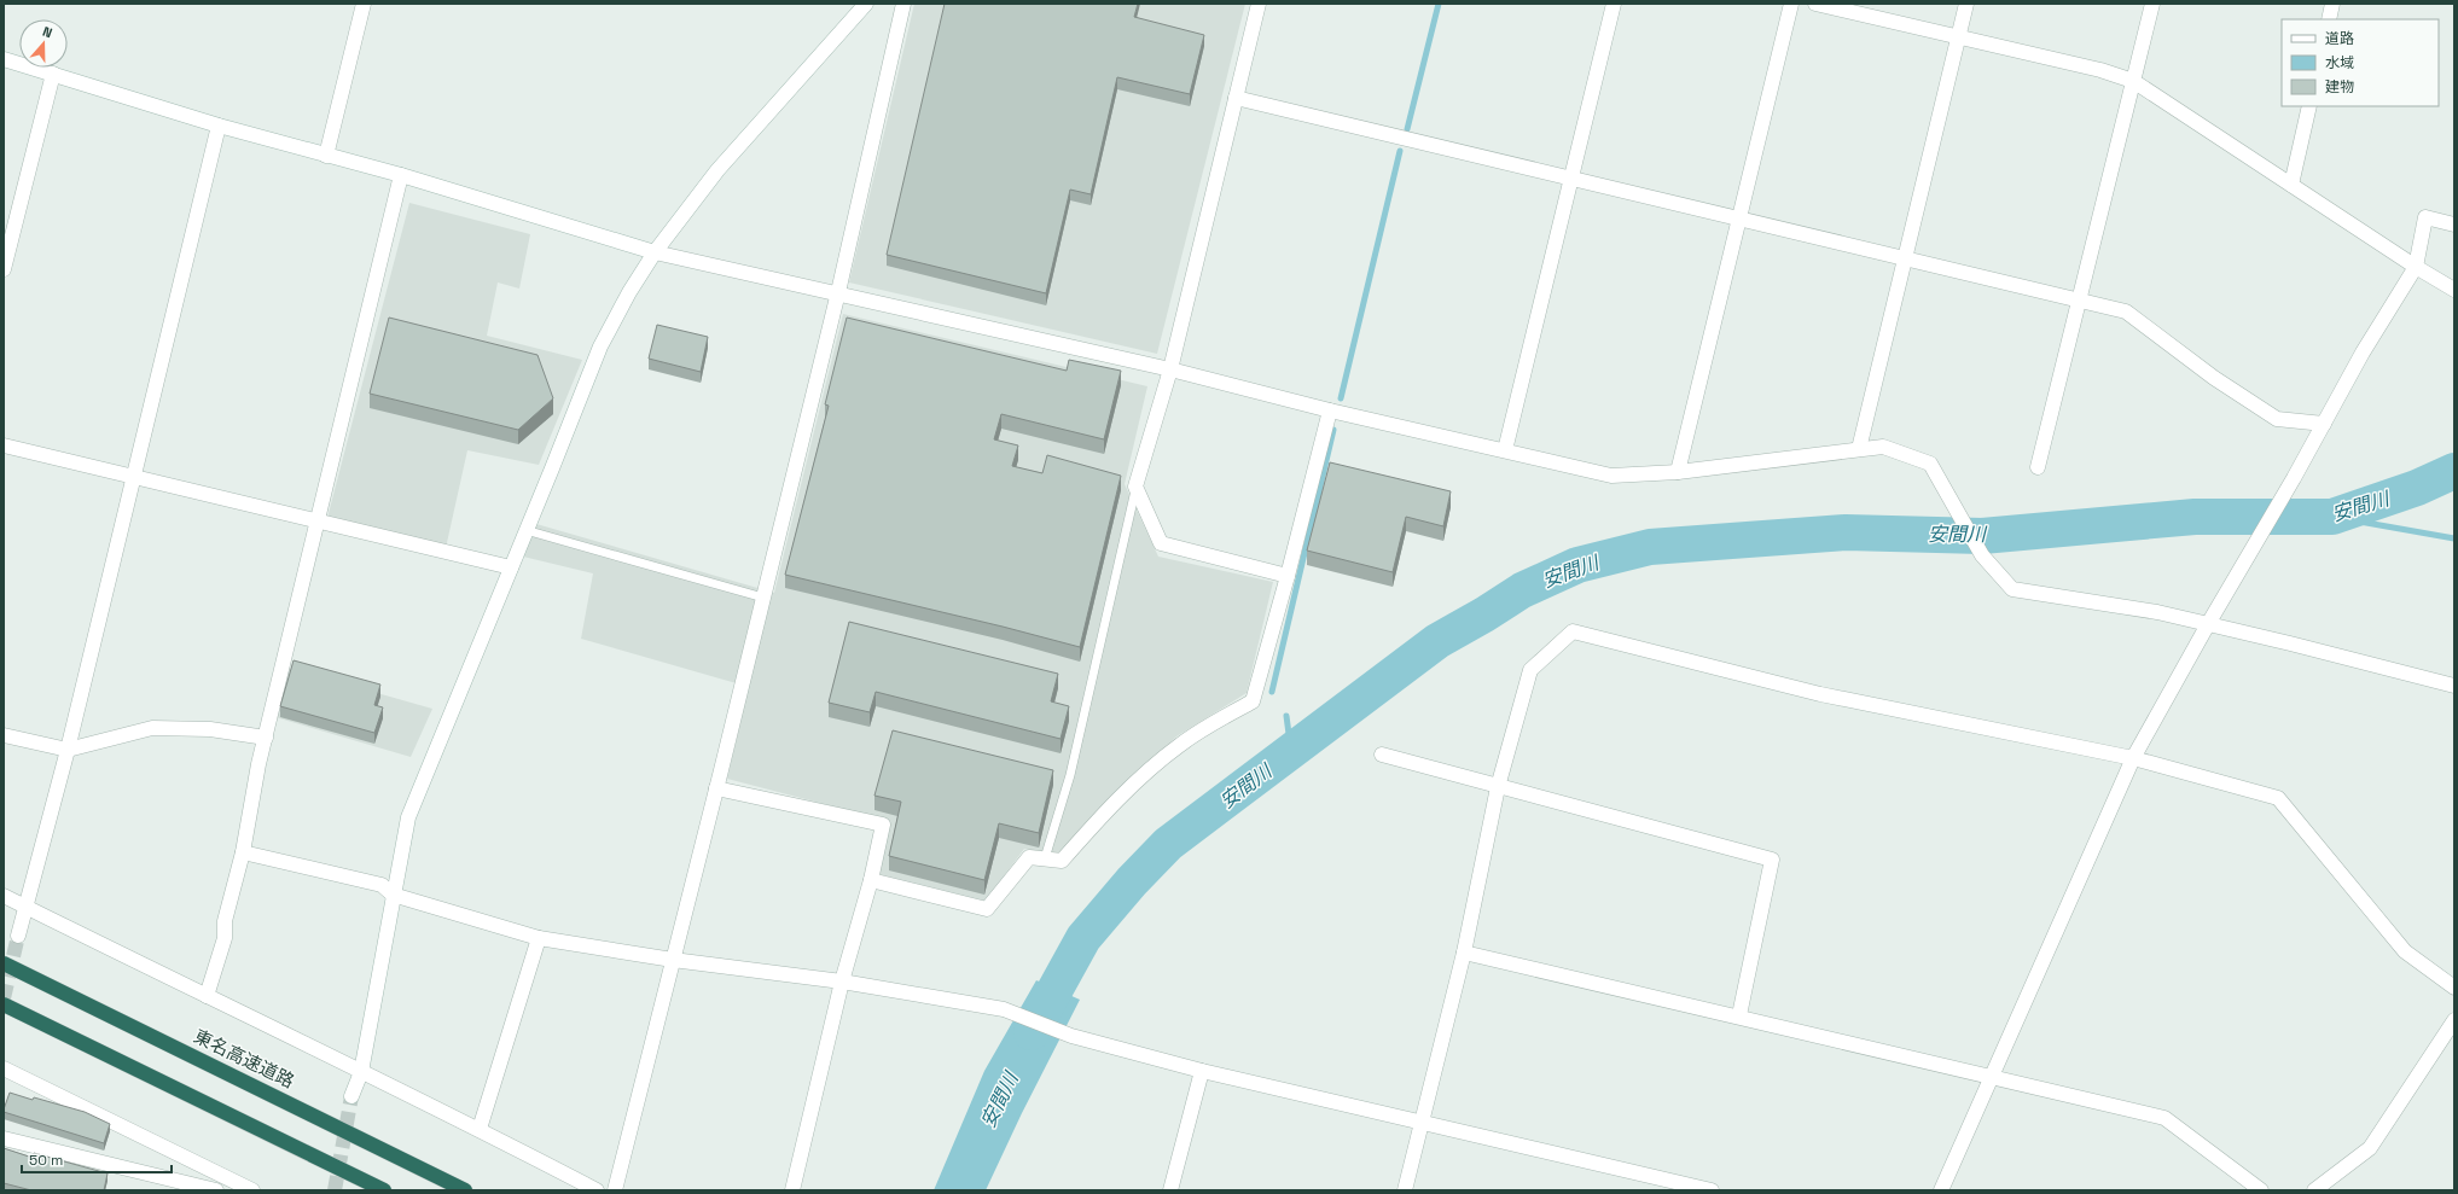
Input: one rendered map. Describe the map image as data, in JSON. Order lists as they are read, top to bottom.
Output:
{
  "streets": {
    "highway": ["東名高速道路"]
  },
  "water": ["安間川"],
  "legend": ["道路", "水域", "建物"],
  "scale_bar": "50 m",
  "north": "top"
}
